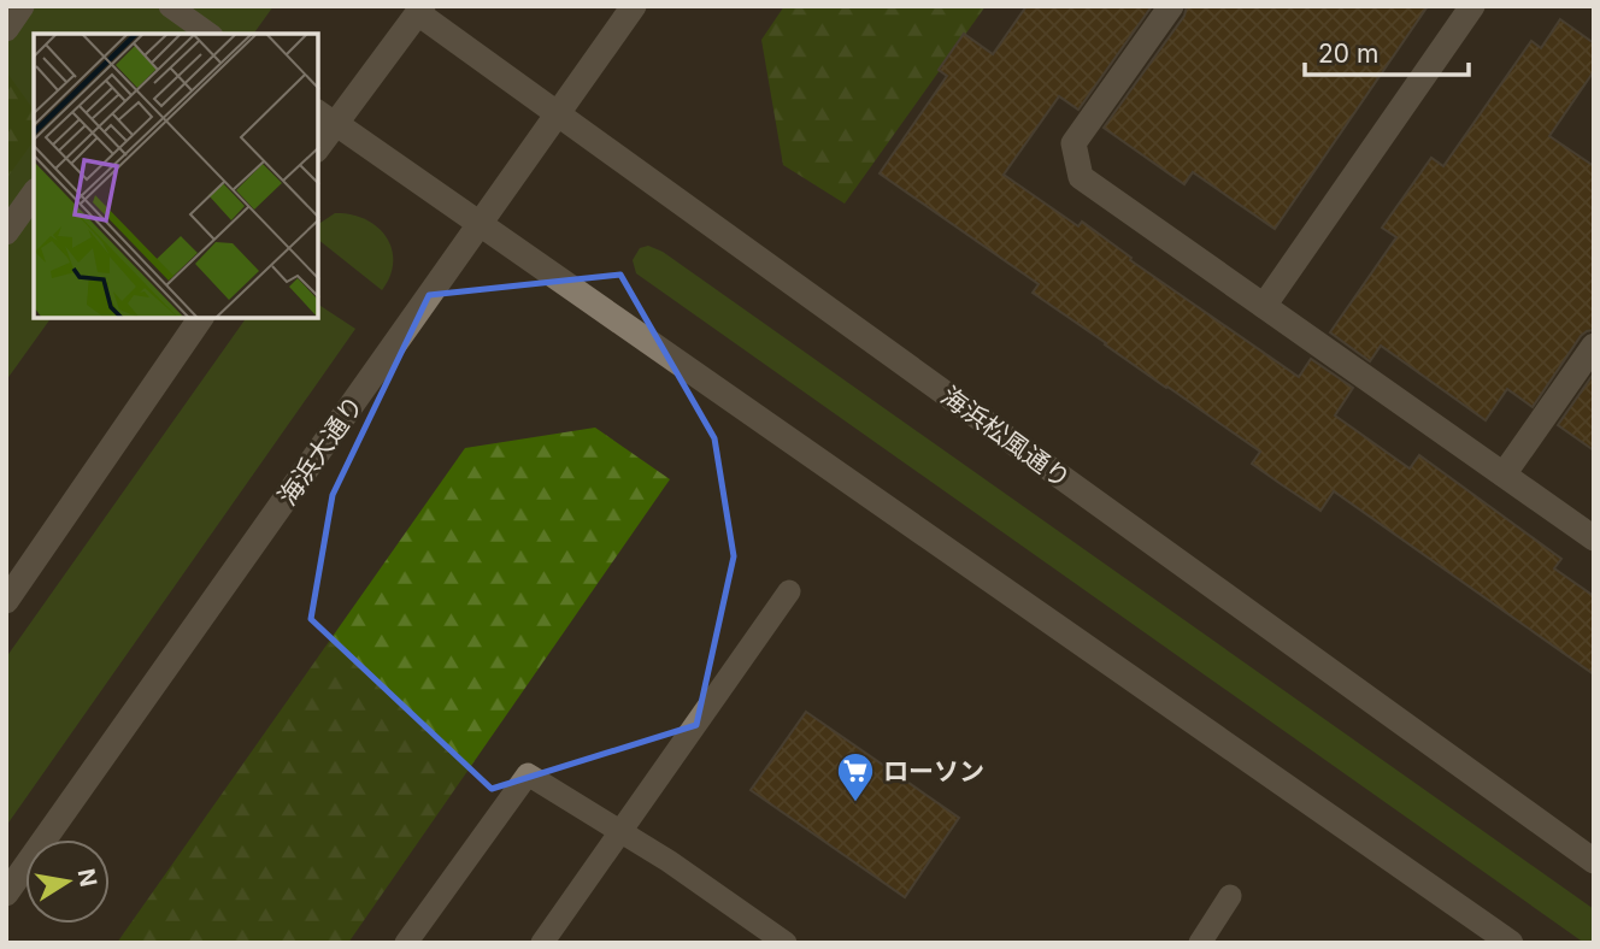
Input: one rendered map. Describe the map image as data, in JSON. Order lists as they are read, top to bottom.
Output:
{
  "streets": {
    "street": ["海浜松風通り", "海浜大通り"]
  },
  "crossings": [
    ["海浜松風通り", "海浜大通り"]
  ],
  "places": {
    "supermarket": ["ローソン"]
  },
  "scale_bar": "20 m",
  "north": "right"
}
